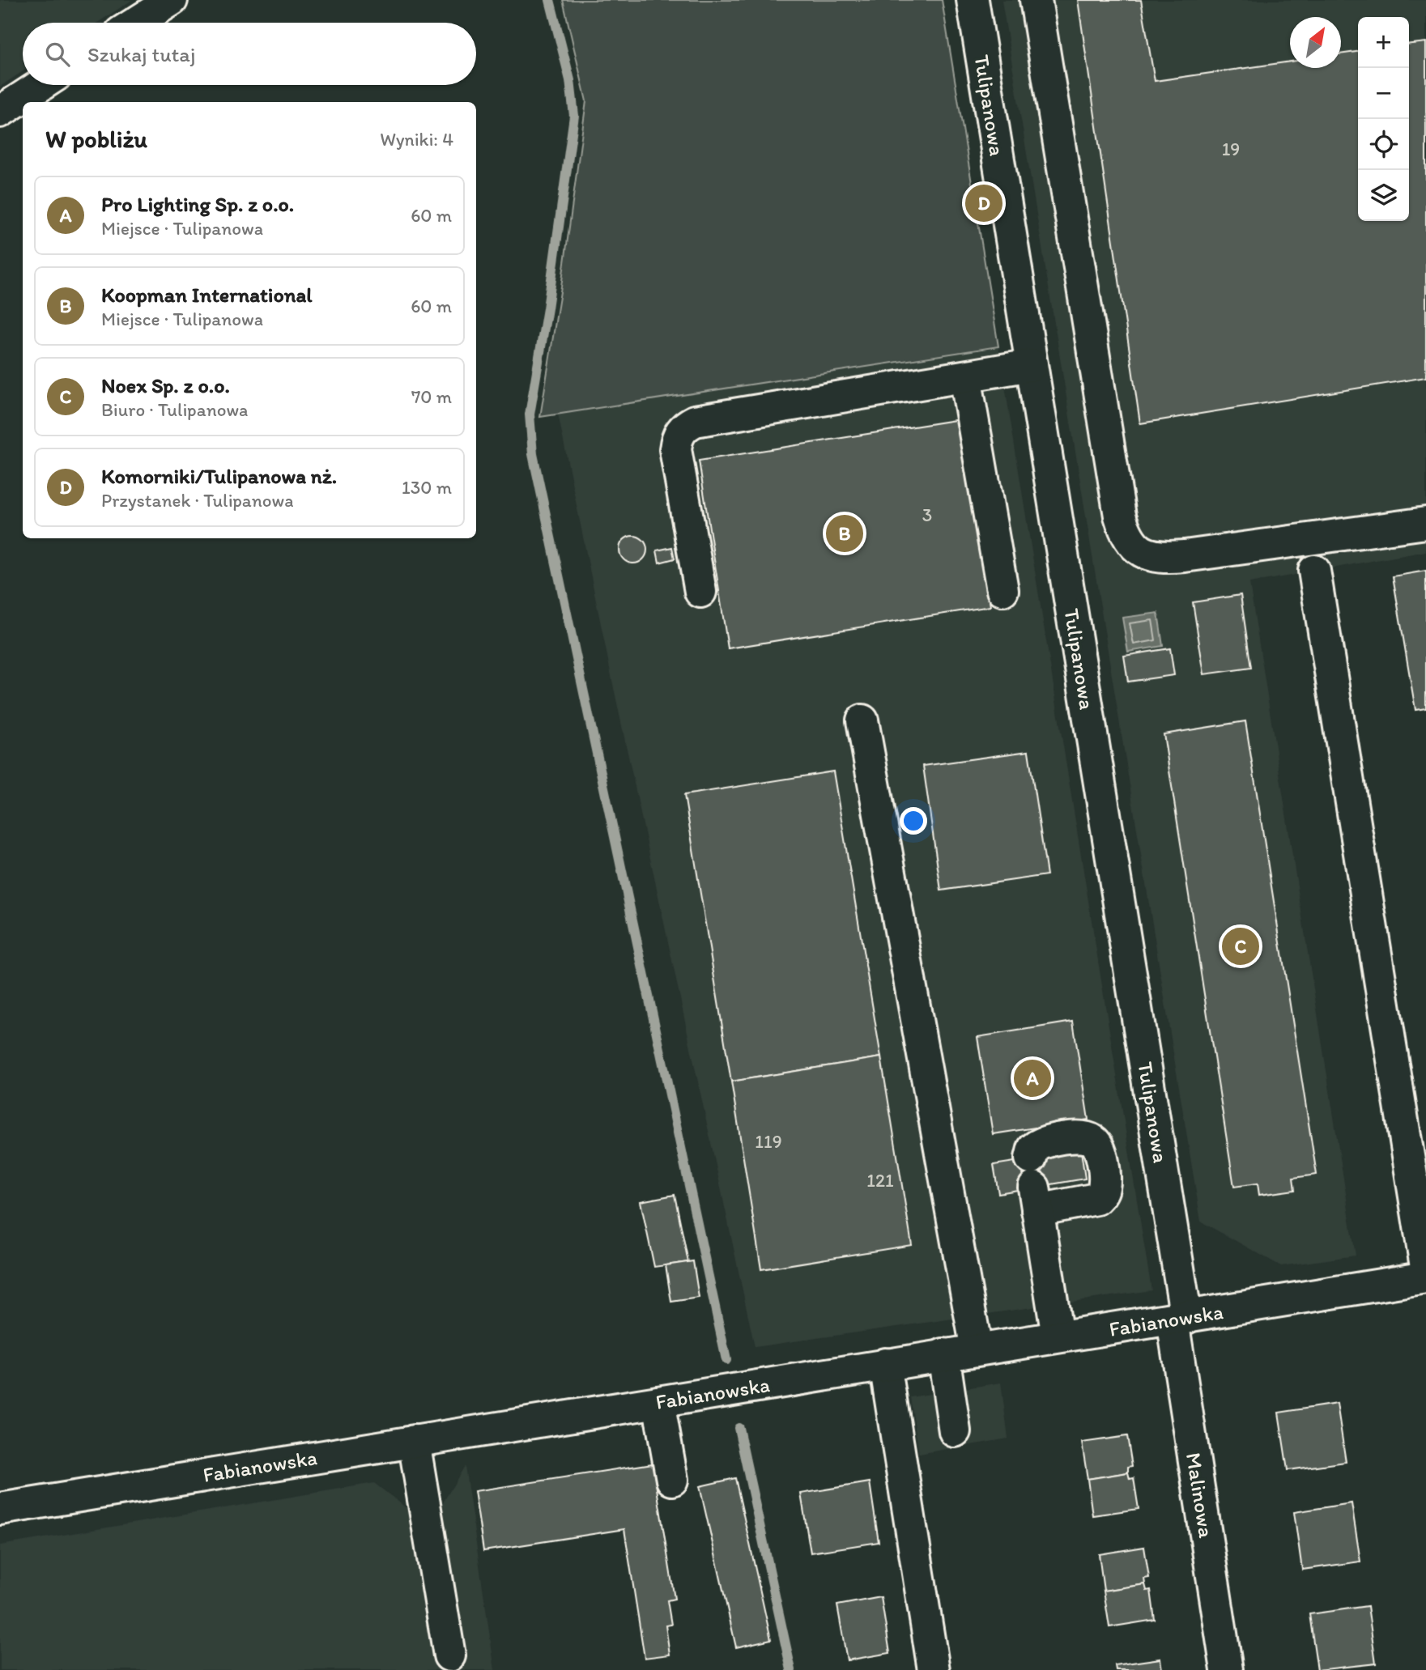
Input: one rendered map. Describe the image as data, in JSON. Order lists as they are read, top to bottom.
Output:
{
  "streets": {
    "street": ["Tulipanowa", "Fabianowska", "Malinowa"]
  },
  "crossings": [
    ["Tulipanowa", "Fabianowska"],
    ["Tulipanowa", "Malinowa"],
    ["Fabianowska", "Malinowa"]
  ],
  "house_numbers": [
    "19",
    "3",
    "119",
    "121"
  ],
  "north": "top right",
  "page": {
    "map_buttons": ["+", "−"],
    "search": "Szukaj tutaj",
    "heading": ["W pobliżu", "Wyniki: 4"],
    "list": [
      {
        "mark": "A",
        "name": "Pro Lighting Sp. z o.o.",
        "note": "Miejsce · Tulipanowa",
        "value": "60 m"
      },
      {
        "mark": "B",
        "name": "Koopman International",
        "note": "Miejsce · Tulipanowa",
        "value": "60 m"
      },
      {
        "mark": "C",
        "name": "Noex Sp. z o.o.",
        "note": "Biuro · Tulipanowa",
        "value": "70 m"
      },
      {
        "mark": "D",
        "name": "Komorniki/Tulipanowa nż.",
        "note": "Przystanek · Tulipanowa",
        "value": "130 m"
      }
    ],
    "pins": [
      "D",
      "B",
      "C",
      "A"
    ]
  }
}
